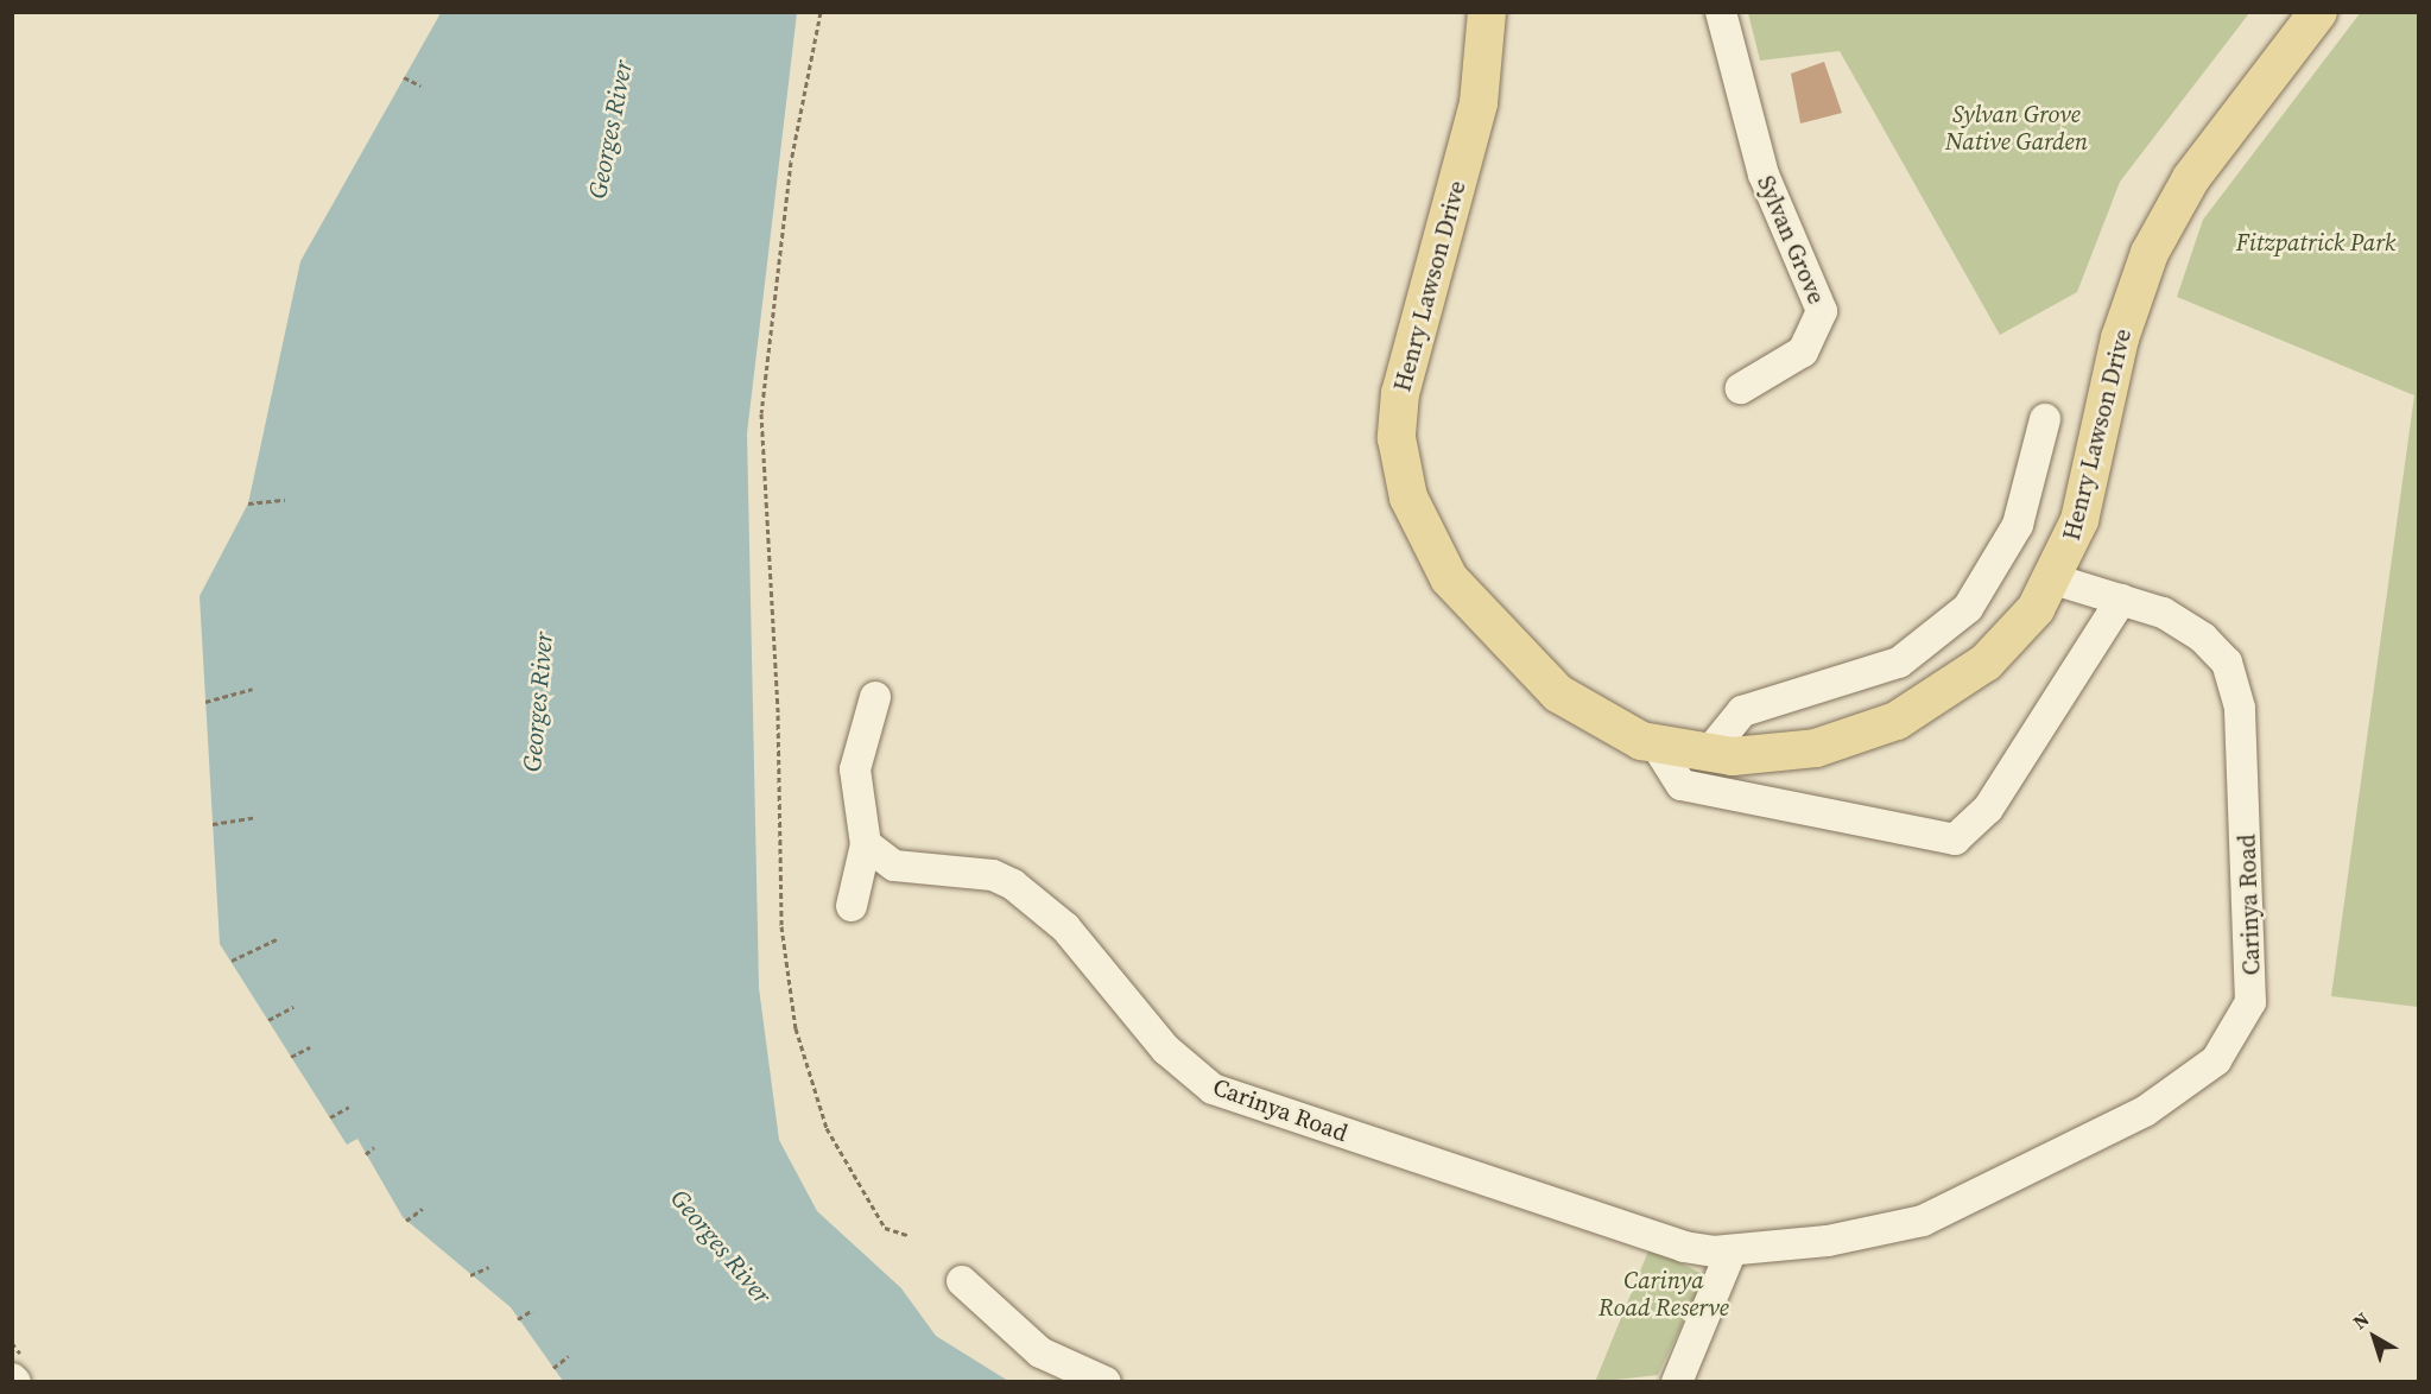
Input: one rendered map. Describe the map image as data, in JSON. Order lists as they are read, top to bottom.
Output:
{
  "streets": {
    "main road": ["Henry Lawson Drive"],
    "street": ["Sylvan Grove", "Carinya Road"]
  },
  "crossings": [
    ["Henry Lawson Drive", "Carinya Road"]
  ],
  "water": ["Georges River"],
  "parks": ["Sylvan Grove Native Garden", "Fitzpatrick Park", "Carinya Road Reserve"],
  "north": "top left"
}
